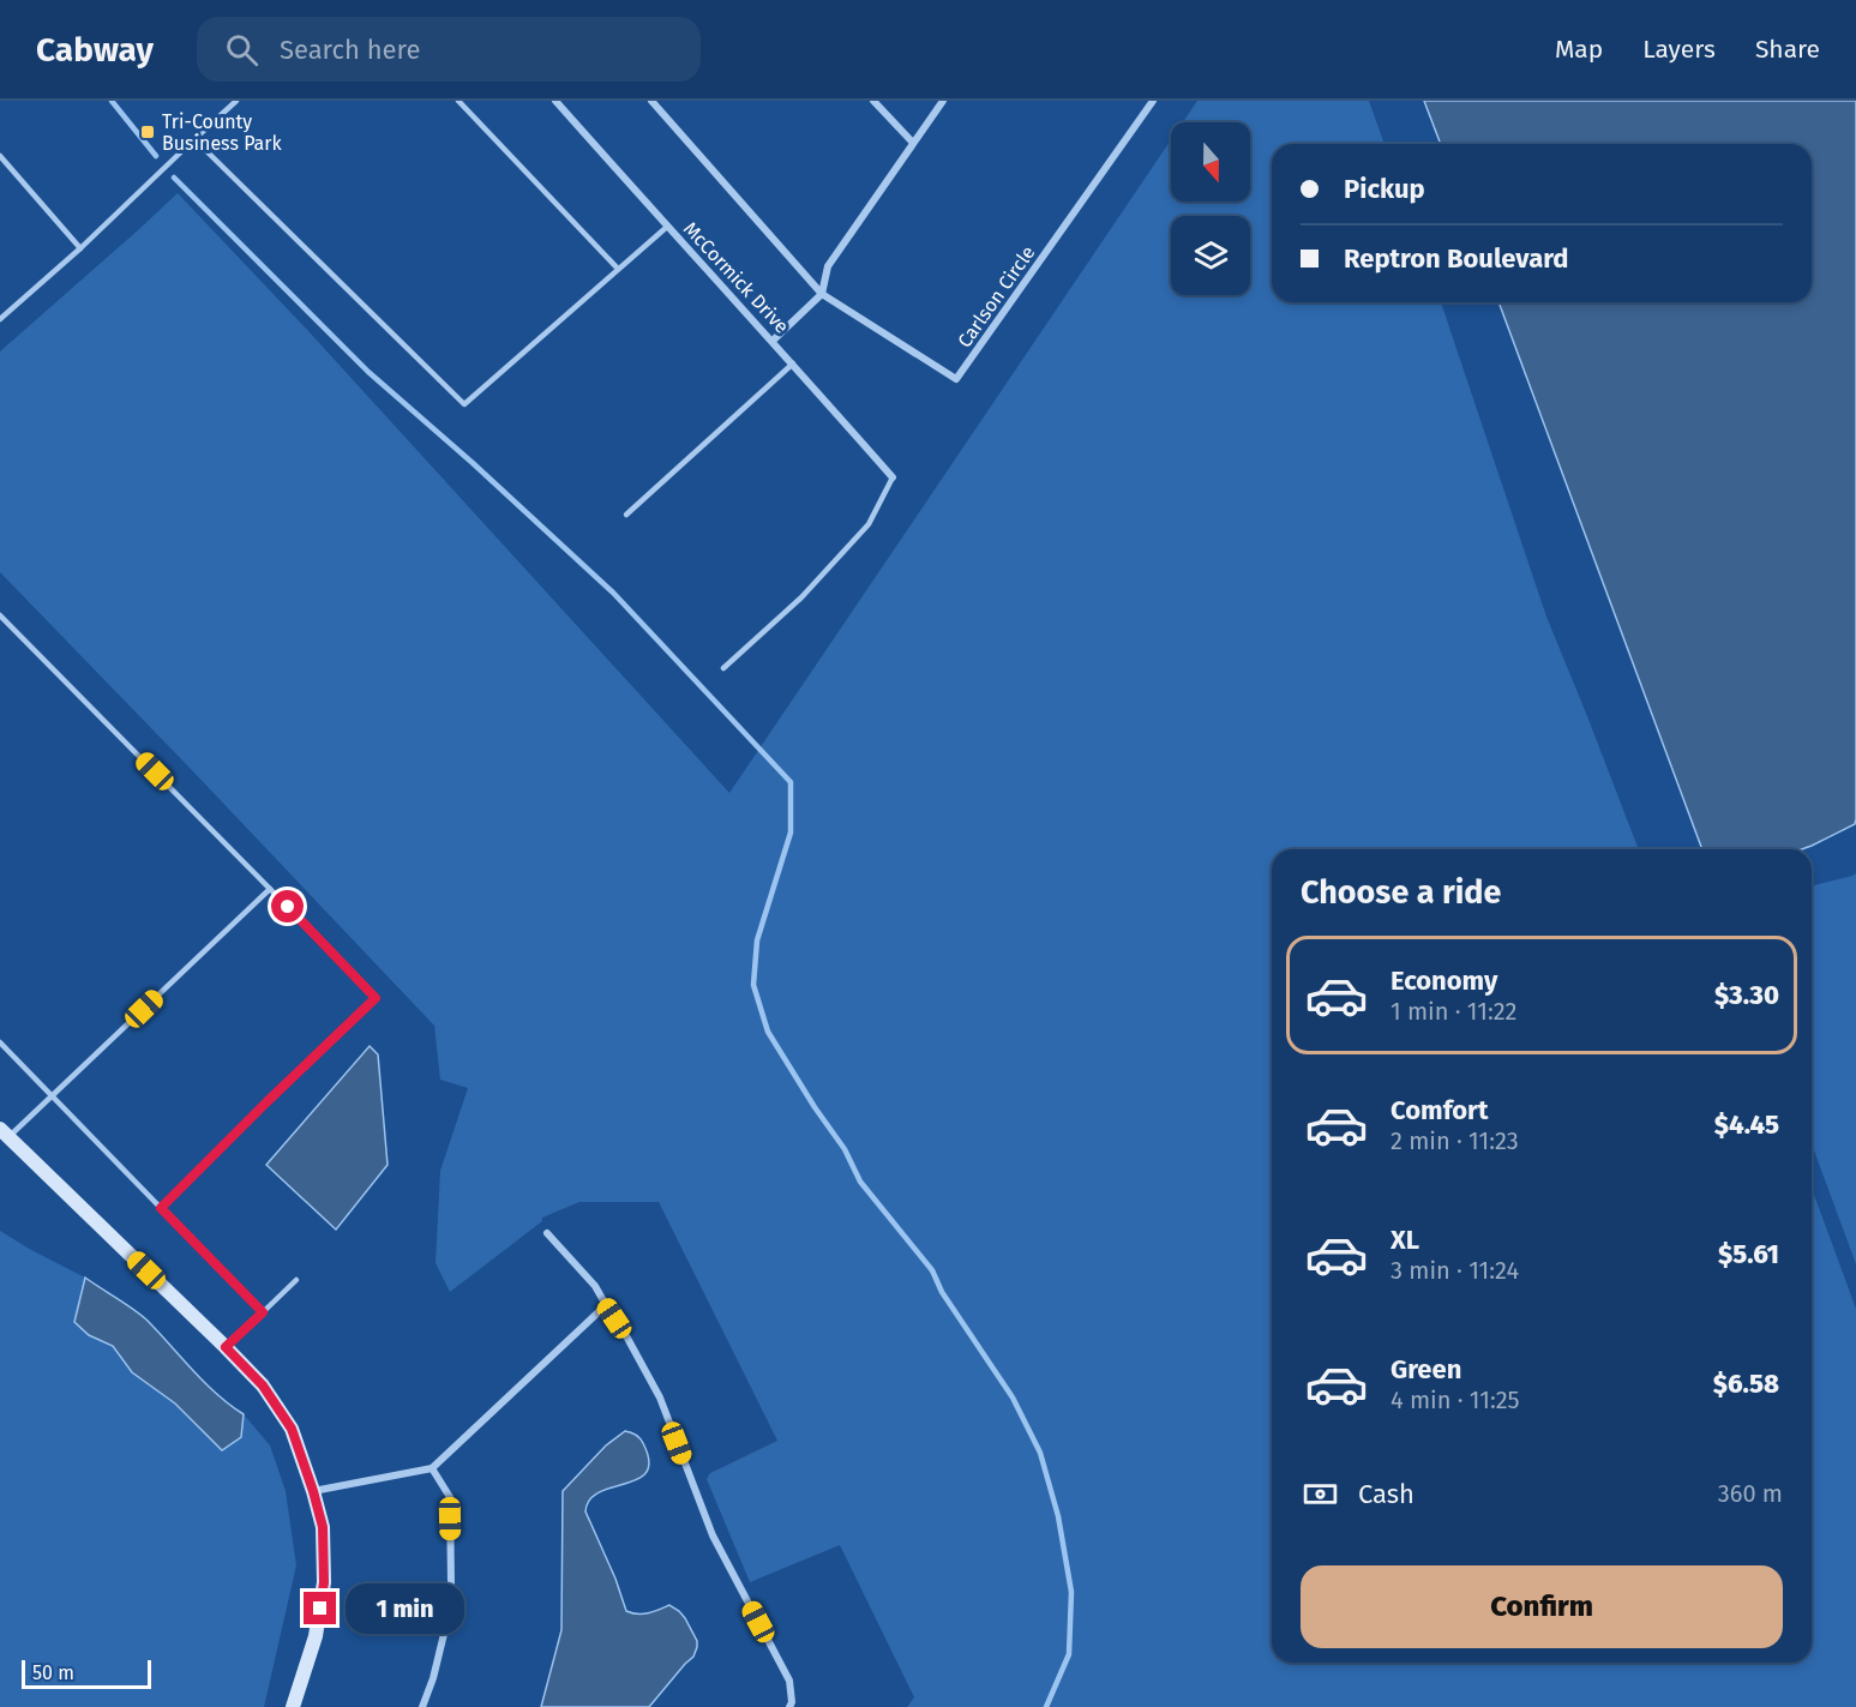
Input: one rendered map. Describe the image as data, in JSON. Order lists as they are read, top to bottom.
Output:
{
  "streets": {
    "street": ["McCormick Drive", "Carlson Circle"]
  },
  "places": {
    "transit": ["Tri-County Business Park"]
  },
  "scale_bar": "50 m",
  "north": "bottom",
  "page": {
    "header": "Cabway",
    "search": "Search here",
    "nav": ["Map", "Layers", "Share"],
    "banner": ["Pickup", "Reptron Boulevard"],
    "heading": "Choose a ride",
    "list": [
      {
        "name": "Economy",
        "note": "1 min · 11:22",
        "value": "$3.30"
      },
      {
        "name": "Comfort",
        "note": "2 min · 11:23",
        "value": "$4.45"
      },
      {
        "name": "XL",
        "note": "3 min · 11:24",
        "value": "$5.61"
      },
      {
        "name": "Green",
        "note": "4 min · 11:25",
        "value": "$6.58"
      }
    ],
    "pay": ["Cash", "360 m"],
    "buttons": "Confirm",
    "bubble": "1 min",
    "scale": "50 m"
  }
}
